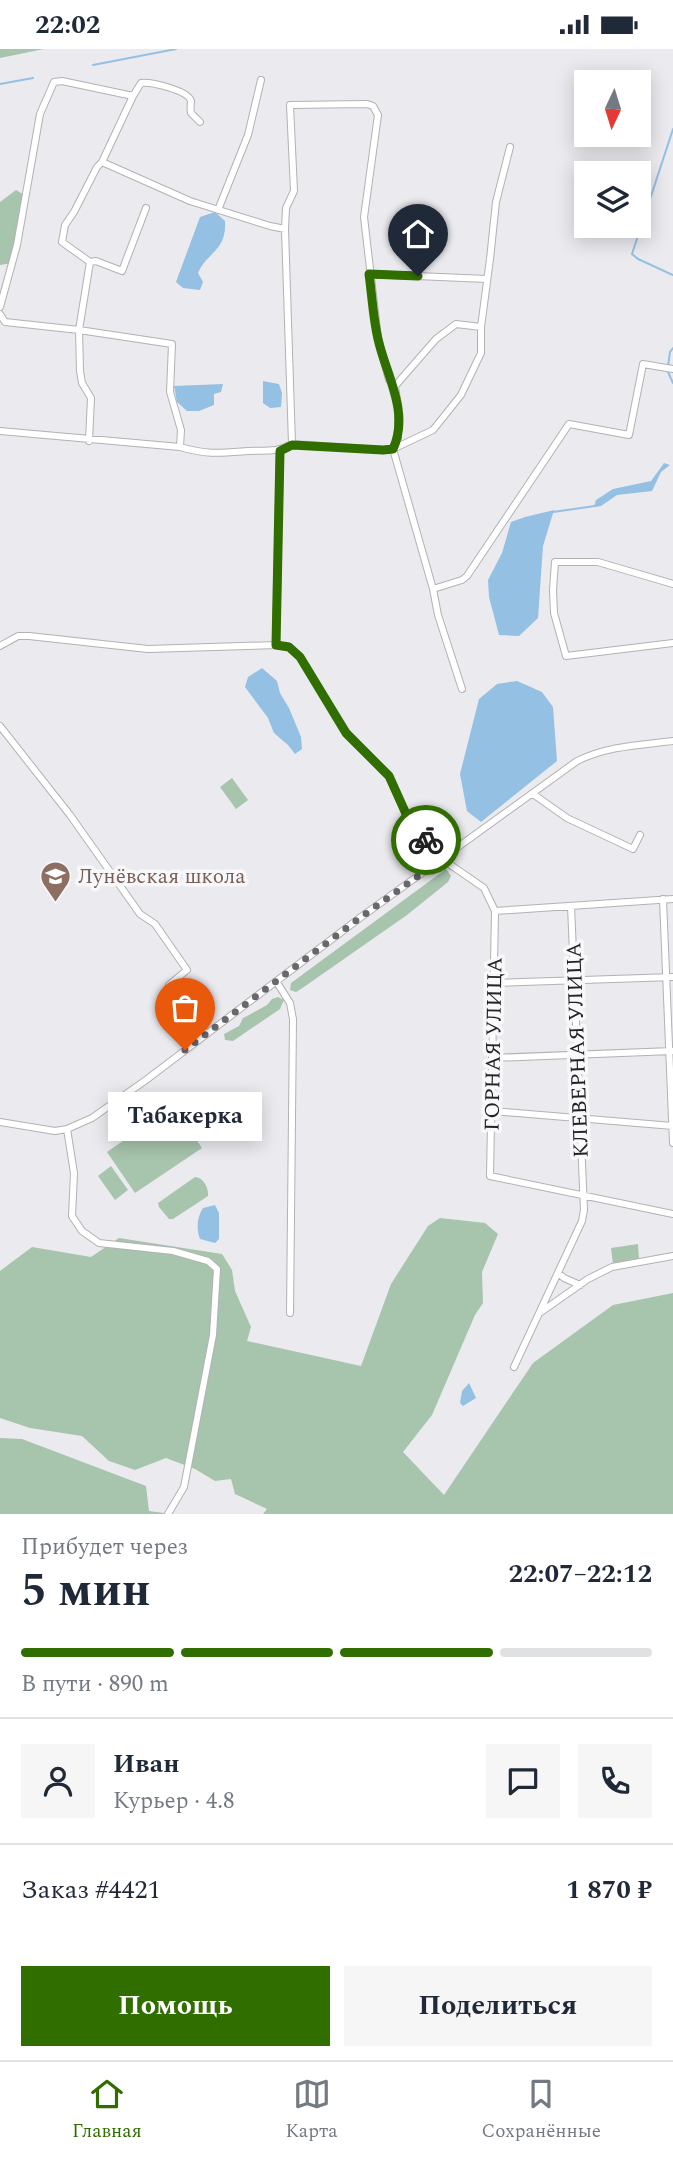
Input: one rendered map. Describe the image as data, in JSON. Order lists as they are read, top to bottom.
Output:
{
  "streets": {
    "street": ["ГОРНАЯ УЛИЦА", "КЛЕВЕРНАЯ УЛИЦА"]
  },
  "crossings": [
    ["ГОРНАЯ УЛИЦА", "КЛЕВЕРНАЯ УЛИЦА"]
  ],
  "places": {
    "school or university": ["Лунёвская школа"],
    "other": ["Табакерка"]
  },
  "north": "bottom",
  "page": {
    "status": "22:02",
    "bubble": "Табакерка",
    "heading": ["5 мин", "Прибудет через", "22:07–22:12"],
    "panel": [
      "Иван",
      "Курьер · 4.8",
      "Заказ #4421",
      "1 870 ₽"
    ],
    "bar": "В пути · 890 m",
    "buttons": ["Помощь", "Поделиться"],
    "tabs": ["Главная", "Карта", "Сохранённые"]
  }
}
